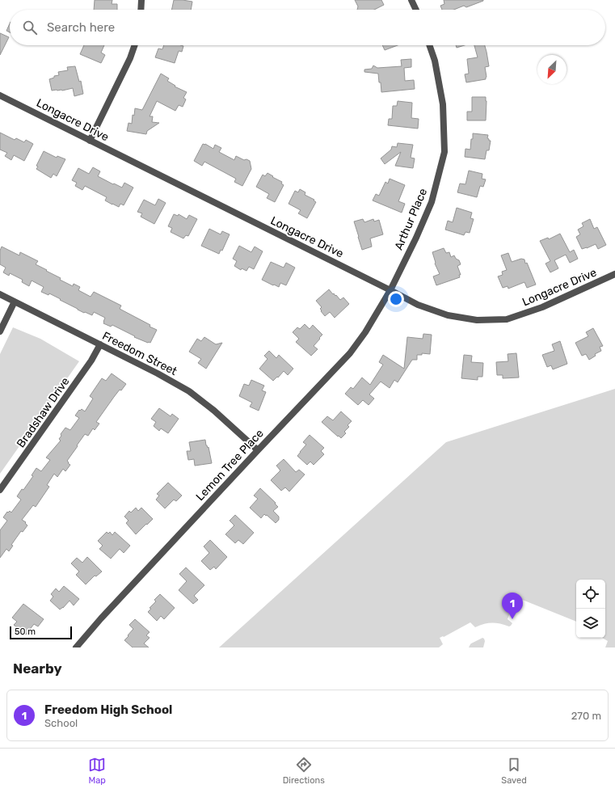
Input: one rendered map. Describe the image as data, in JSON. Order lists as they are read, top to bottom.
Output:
{
  "streets": {
    "street": [
      "Longacre Drive",
      "Arthur Place",
      "Freedom Street",
      "Bradshaw Drive",
      "Lemon Tree Place"
    ]
  },
  "crossings": [
    ["Longacre Drive", "Arthur Place"],
    ["Longacre Drive", "Lemon Tree Place"],
    ["Arthur Place", "Lemon Tree Place"],
    ["Freedom Street", "Bradshaw Drive"],
    ["Freedom Street", "Lemon Tree Place"]
  ],
  "scale_bar": "50 m",
  "north": "bottom left",
  "page": {
    "search": "Search here",
    "pins": "1",
    "scale": "50 m",
    "heading": "Nearby",
    "list": [
      {
        "mark": "1",
        "name": "Freedom High School",
        "note": "School",
        "value": "270 m"
      }
    ],
    "nav": ["Map", "Directions", "Saved"]
  }
}
